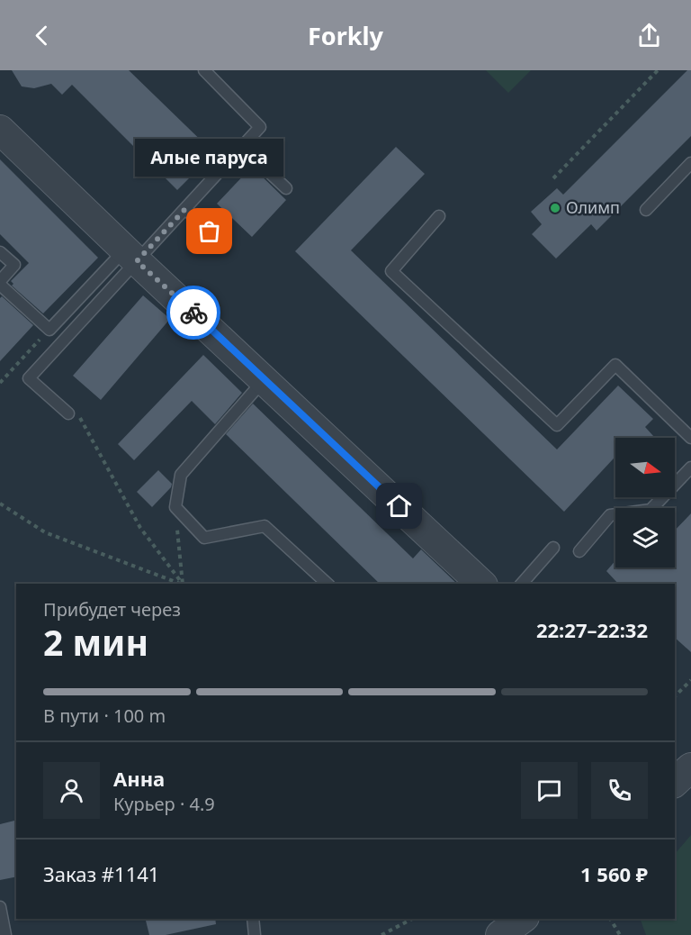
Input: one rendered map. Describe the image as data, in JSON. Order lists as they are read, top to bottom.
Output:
{
  "places": ["Олимп", "Алые паруса"],
  "north": "right",
  "page": {
    "header": "Forkly",
    "bubble": "Алые паруса",
    "heading": ["2 мин", "Прибудет через", "22:27–22:32"],
    "panel": [
      "Анна",
      "Курьер · 4.9",
      "Заказ #1141",
      "1 560 ₽"
    ],
    "bar": "В пути · 100 m"
  }
}
